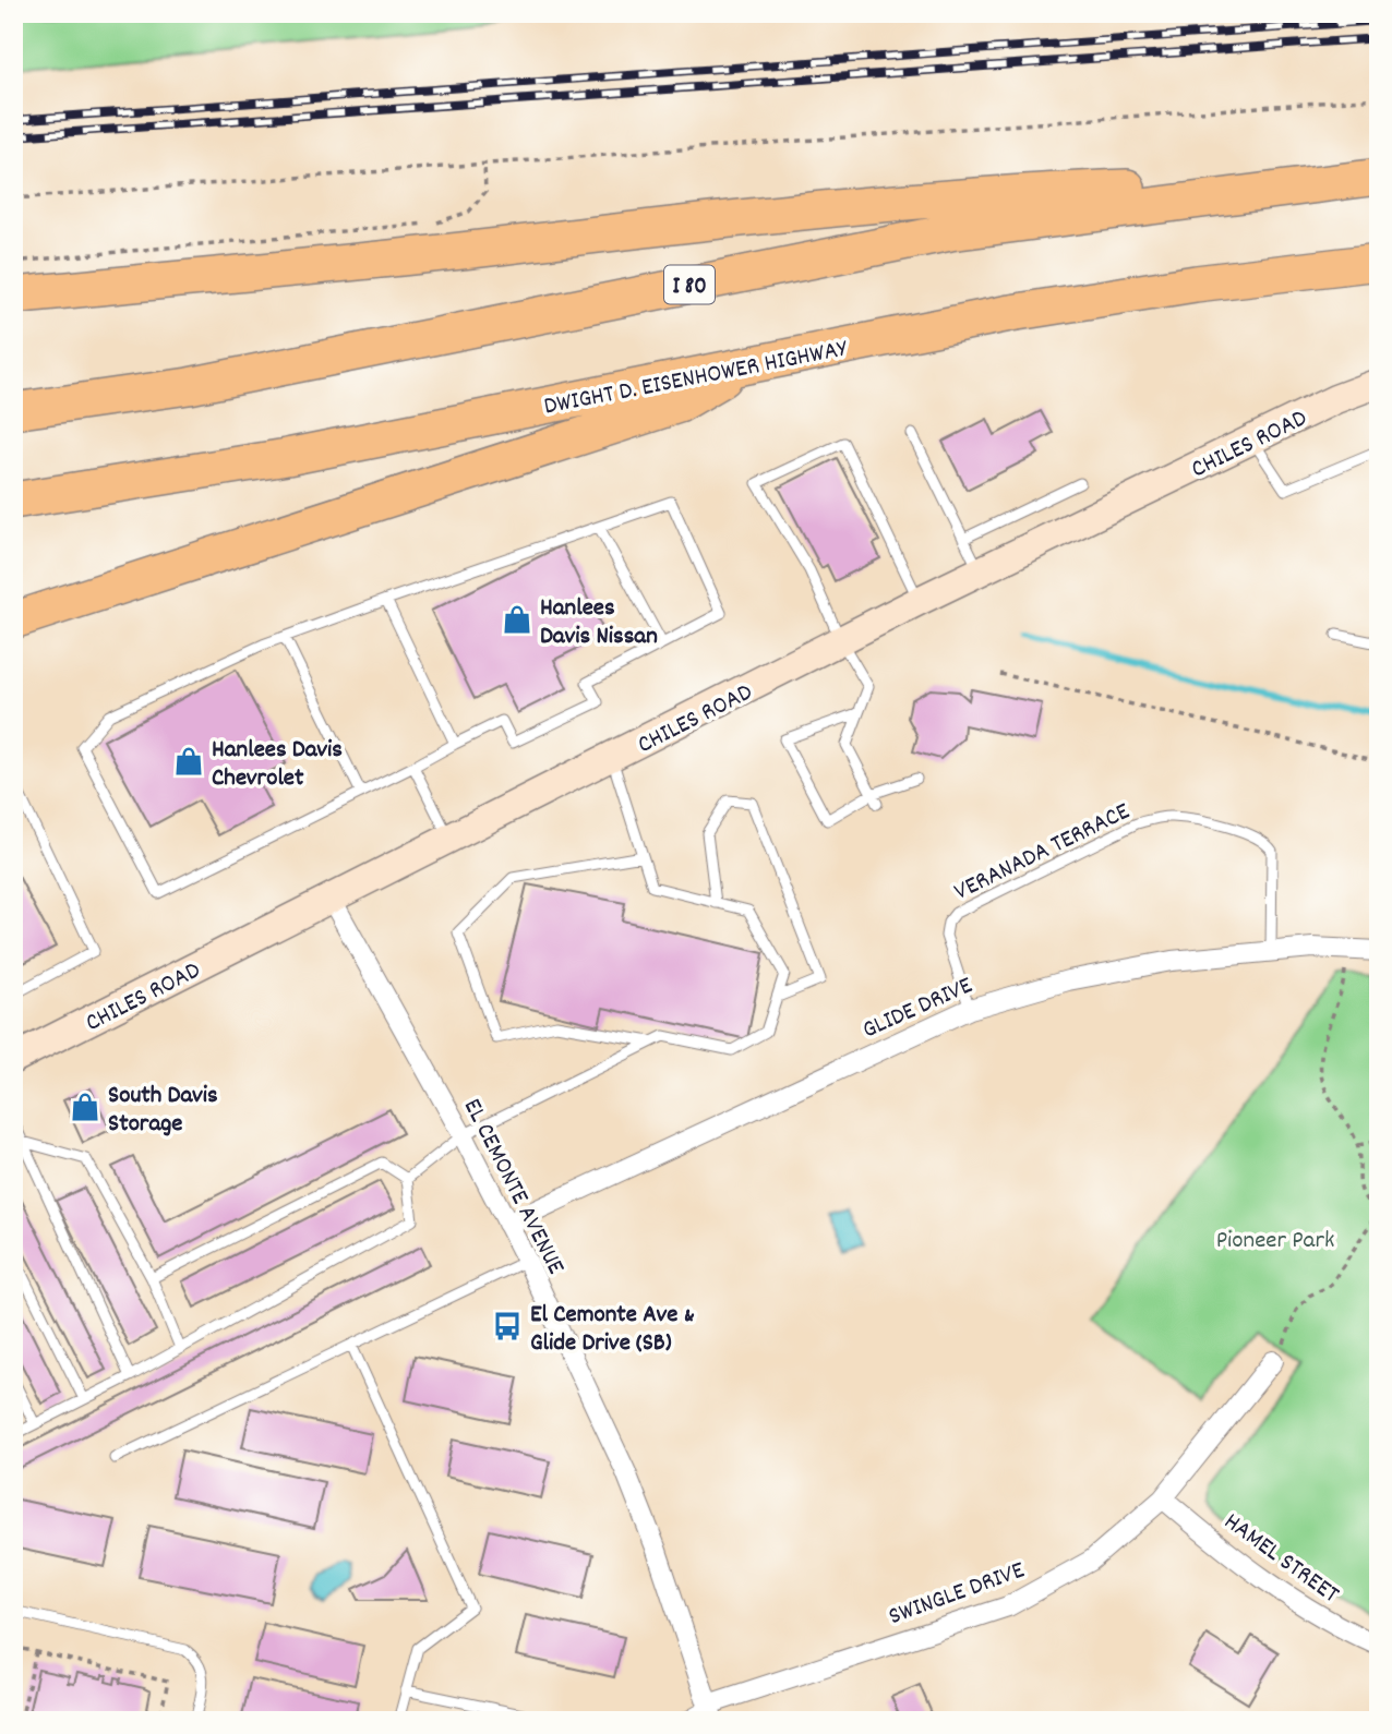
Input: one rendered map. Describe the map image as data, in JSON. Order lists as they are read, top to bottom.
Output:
{
  "streets": {
    "highway": ["I 80", "DWIGHT D. EISENHOWER HIGHWAY"],
    "street": [
      "CHILES ROAD",
      "GLIDE DRIVE",
      "EL CEMONTE AVENUE",
      "HAMEL STREET",
      "SWINGLE DRIVE"
    ],
    "lane": ["VERANADA TERRACE"]
  },
  "crossings": [
    ["CHILES ROAD", "EL CEMONTE AVENUE"],
    ["VERANADA TERRACE", "GLIDE DRIVE"],
    ["GLIDE DRIVE", "EL CEMONTE AVENUE"],
    ["EL CEMONTE AVENUE", "SWINGLE DRIVE"],
    ["HAMEL STREET", "SWINGLE DRIVE"]
  ],
  "parks": ["Pioneer Park"],
  "places": {
    "shop": ["Hanlees Davis Nissan", "Hanlees Davis Chevrolet", "South Davis Storage"],
    "bus stop": ["El Cemonte Ave & Glide Drive (SB)"]
  }
}
